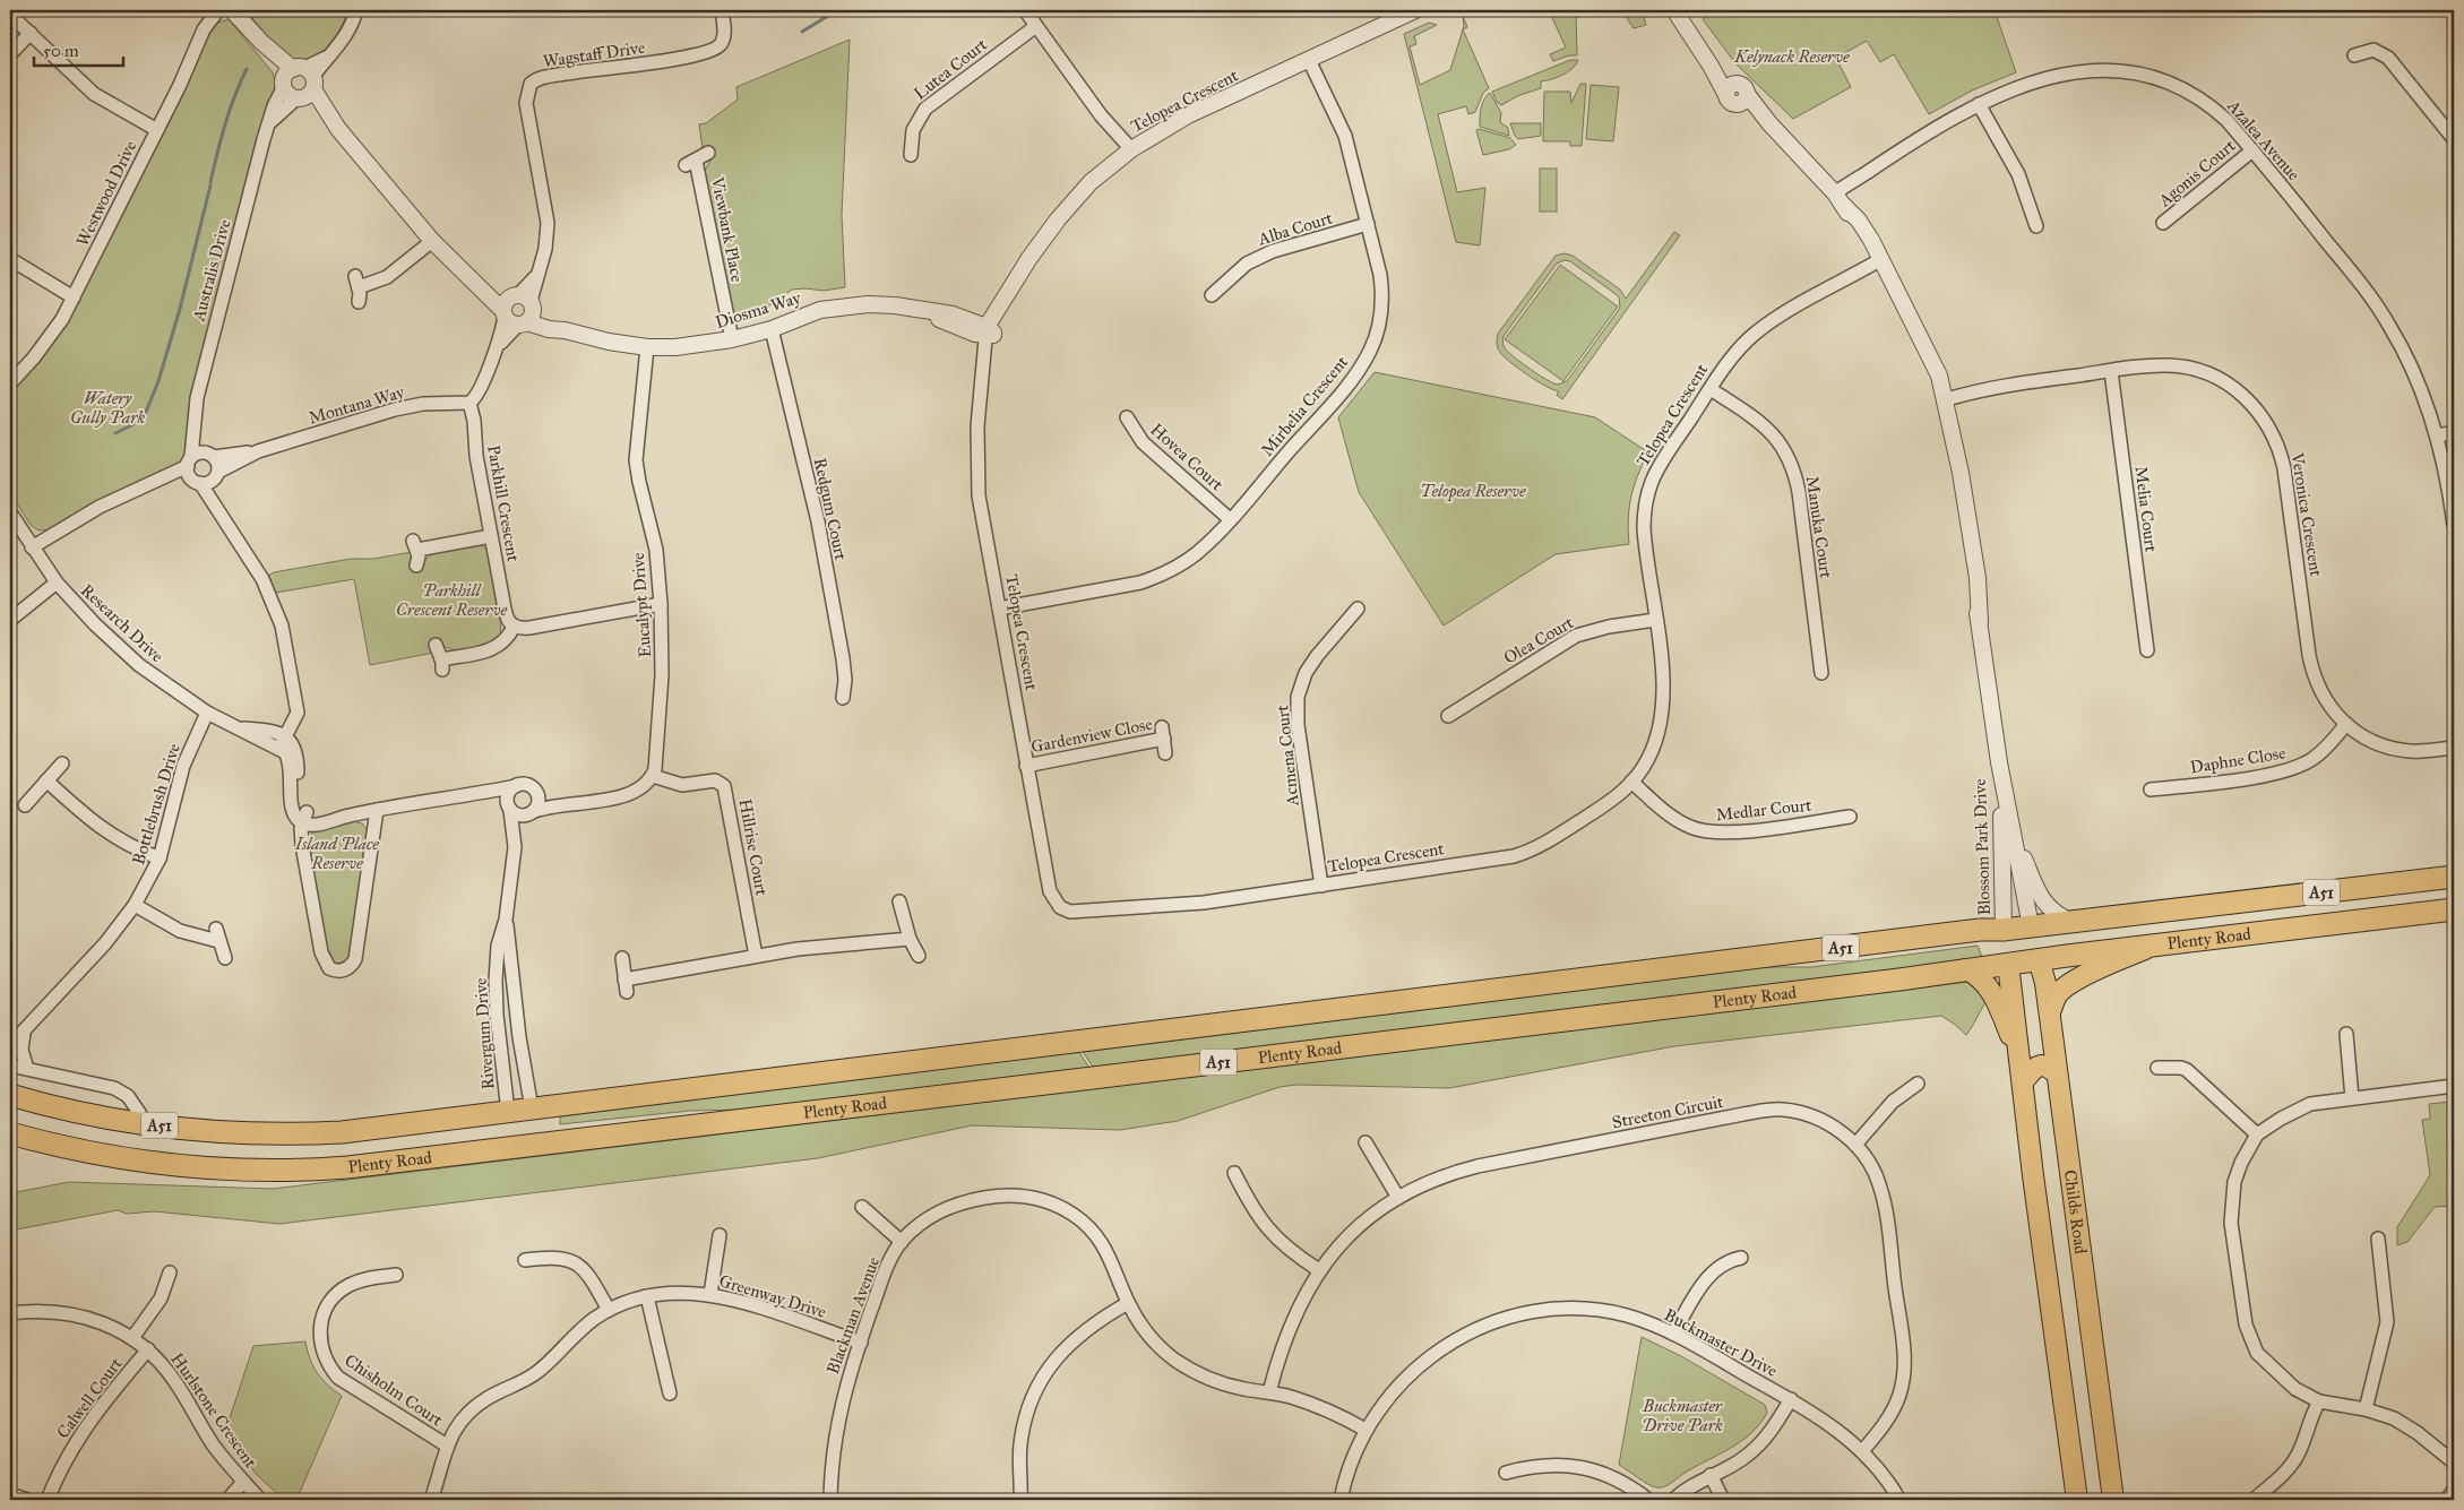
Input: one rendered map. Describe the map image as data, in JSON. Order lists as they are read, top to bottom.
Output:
{
  "streets": {
    "highway": ["A51", "Plenty Road", "Childs Road"],
    "street": [
      "Wagstaff Drive",
      "Lutea Court",
      "Telopea Crescent",
      "Azalea Avenue",
      "Agonis Court",
      "Westwood Drive",
      "Alba Court",
      "Viewbank Place",
      "Australis Drive",
      "Diosma Way",
      "Montana Way",
      "Mirbelia Crescent",
      "Hovea Court",
      "Parkhill Crescent",
      "Redgum Court",
      "Melia Court",
      "Veronica Crescent",
      "Manuka Court",
      "Eucalypt Drive",
      "Research Drive",
      "Olea Court",
      "Gardenview Close",
      "Acmena Court",
      "Daphne Close",
      "Bottlebrush Drive",
      "Medlar Court",
      "Hillrise Court",
      "Blossom Park Drive",
      "Rivergum Drive",
      "Streeton Circuit",
      "Greenway Drive",
      "Blackman Avenue",
      "Buckmaster Drive",
      "Chisholm Court",
      "Calwell Court",
      "Hurlstone Crescent"
    ]
  },
  "crossings": [
    ["Wagstaff Drive", "Diosma Way"],
    ["Telopea Crescent", "Diosma Way"],
    ["Telopea Crescent", "Mirbelia Crescent"],
    ["Telopea Crescent", "Manuka Court"],
    ["Telopea Crescent", "Olea Court"],
    ["Telopea Crescent", "Gardenview Close"],
    ["Telopea Crescent", "Acmena Court"],
    ["Telopea Crescent", "Medlar Court"],
    ["Telopea Crescent", "Blossom Park Drive"],
    ["Azalea Avenue", "Agonis Court"],
    ["Azalea Avenue", "Blossom Park Drive"],
    ["Alba Court", "Mirbelia Crescent"],
    ["Viewbank Place", "Diosma Way"],
    ["Australis Drive", "Montana Way"],
    ["Diosma Way", "Redgum Court"],
    ["Diosma Way", "Eucalypt Drive"],
    ["Montana Way", "Parkhill Crescent"],
    ["Mirbelia Crescent", "Hovea Court"],
    ["Melia Court", "Veronica Crescent"],
    ["Veronica Crescent", "Daphne Close"],
    ["Veronica Crescent", "Blossom Park Drive"],
    ["Eucalypt Drive", "Hillrise Court"],
    ["Research Drive", "Bottlebrush Drive"],
    ["Blossom Park Drive", "Plenty Road"],
    ["Blossom Park Drive", "Childs Road"],
    ["Plenty Road", "Rivergum Drive"],
    ["Plenty Road", "Childs Road"],
    ["Streeton Circuit", "Blackman Avenue"],
    ["Streeton Circuit", "Buckmaster Drive"],
    ["Greenway Drive", "Blackman Avenue"],
    ["Greenway Drive", "Chisholm Court"],
    ["Blackman Avenue", "Buckmaster Drive"],
    ["Calwell Court", "Hurlstone Crescent"]
  ],
  "parks": [
    "Kelynack Reserve",
    "Watery Gully Park",
    "Telopea Reserve",
    "Parkhill Crescent Reserve",
    "Island Place Reserve",
    "Buckmaster Drive Park"
  ],
  "scale_bar": "50 m"
}
